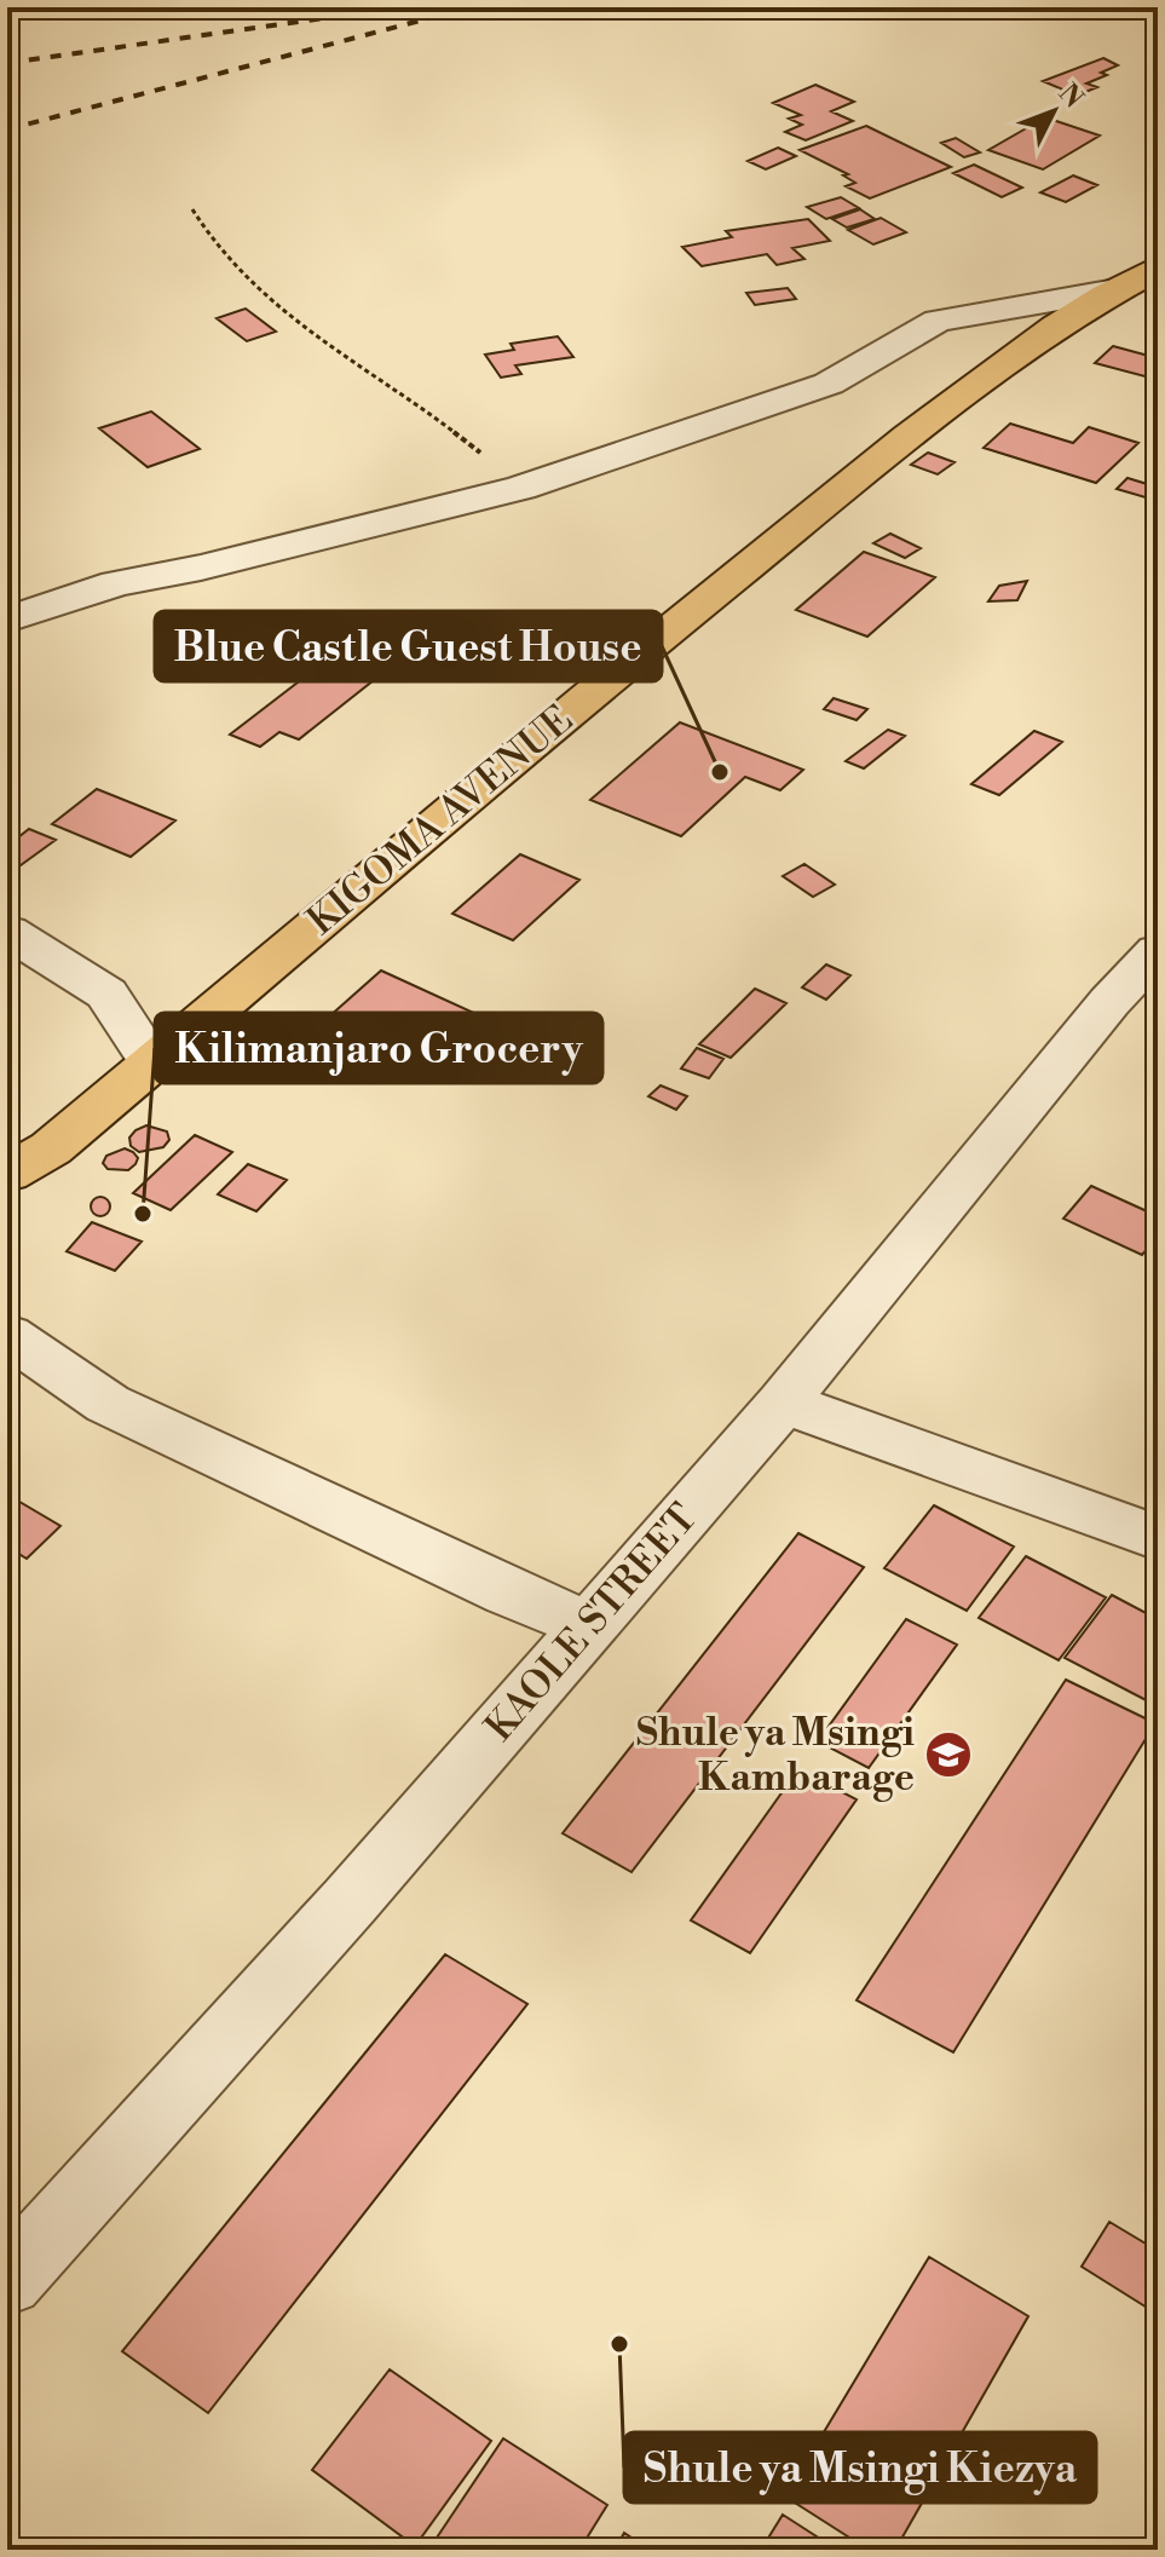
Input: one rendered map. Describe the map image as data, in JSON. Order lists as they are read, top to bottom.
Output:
{
  "streets": {
    "main road": ["KIGOMA AVENUE"],
    "street": ["KAOLE STREET"]
  },
  "places": {
    "other": ["Blue Castle Guest House", "Kilimanjaro Grocery", "Shule ya Msingi Kiezya"],
    "school or university": ["Shule ya Msingi Kambarage"]
  },
  "north": "top right"
}
